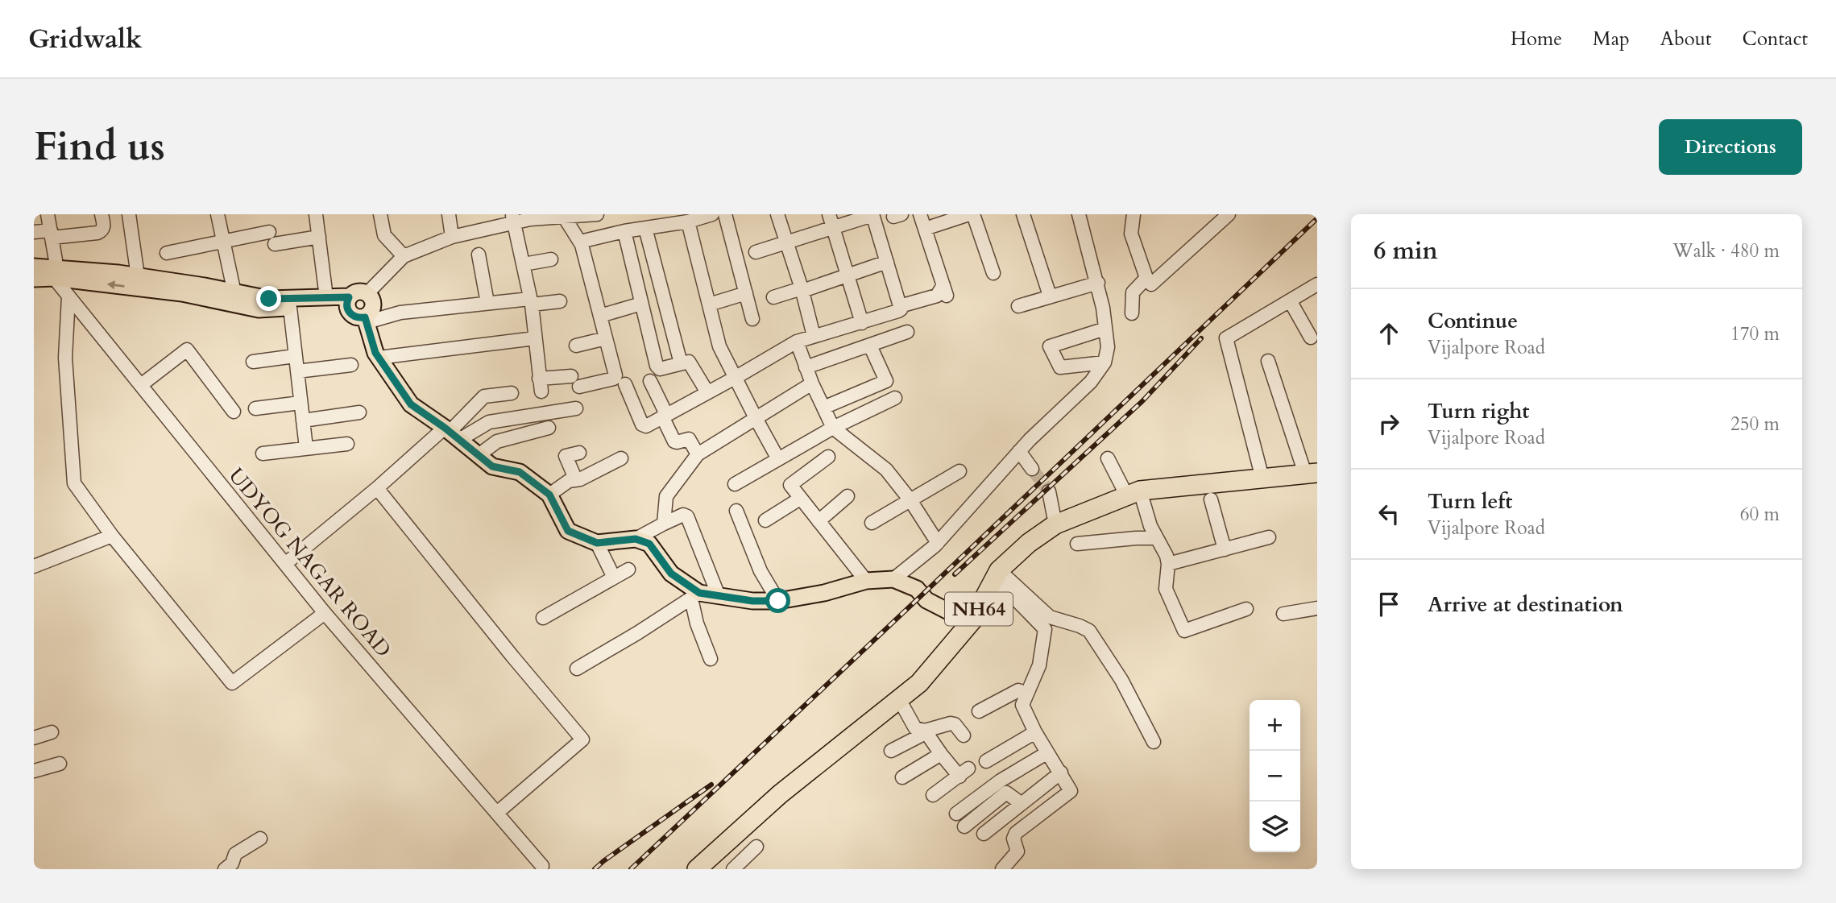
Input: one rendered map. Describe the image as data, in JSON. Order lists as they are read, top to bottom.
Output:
{
  "streets": {
    "highway": ["NH64"],
    "street": ["UDYOG NAGAR ROAD"]
  },
  "page": {
    "header": "Gridwalk",
    "nav": [
      "Home",
      "Map",
      "About",
      "Contact"
    ],
    "buttons": "Directions",
    "title": "Find us",
    "heading": ["6 min", "Walk · 480 m"],
    "list": [
      ["Continue", "Vijalpore Road", "170 m"],
      ["Turn right", "Vijalpore Road", "250 m"],
      ["Turn left", "Vijalpore Road", "60 m"],
      "Arrive at destination"
    ],
    "map_buttons": ["+", "−"]
  }
}
